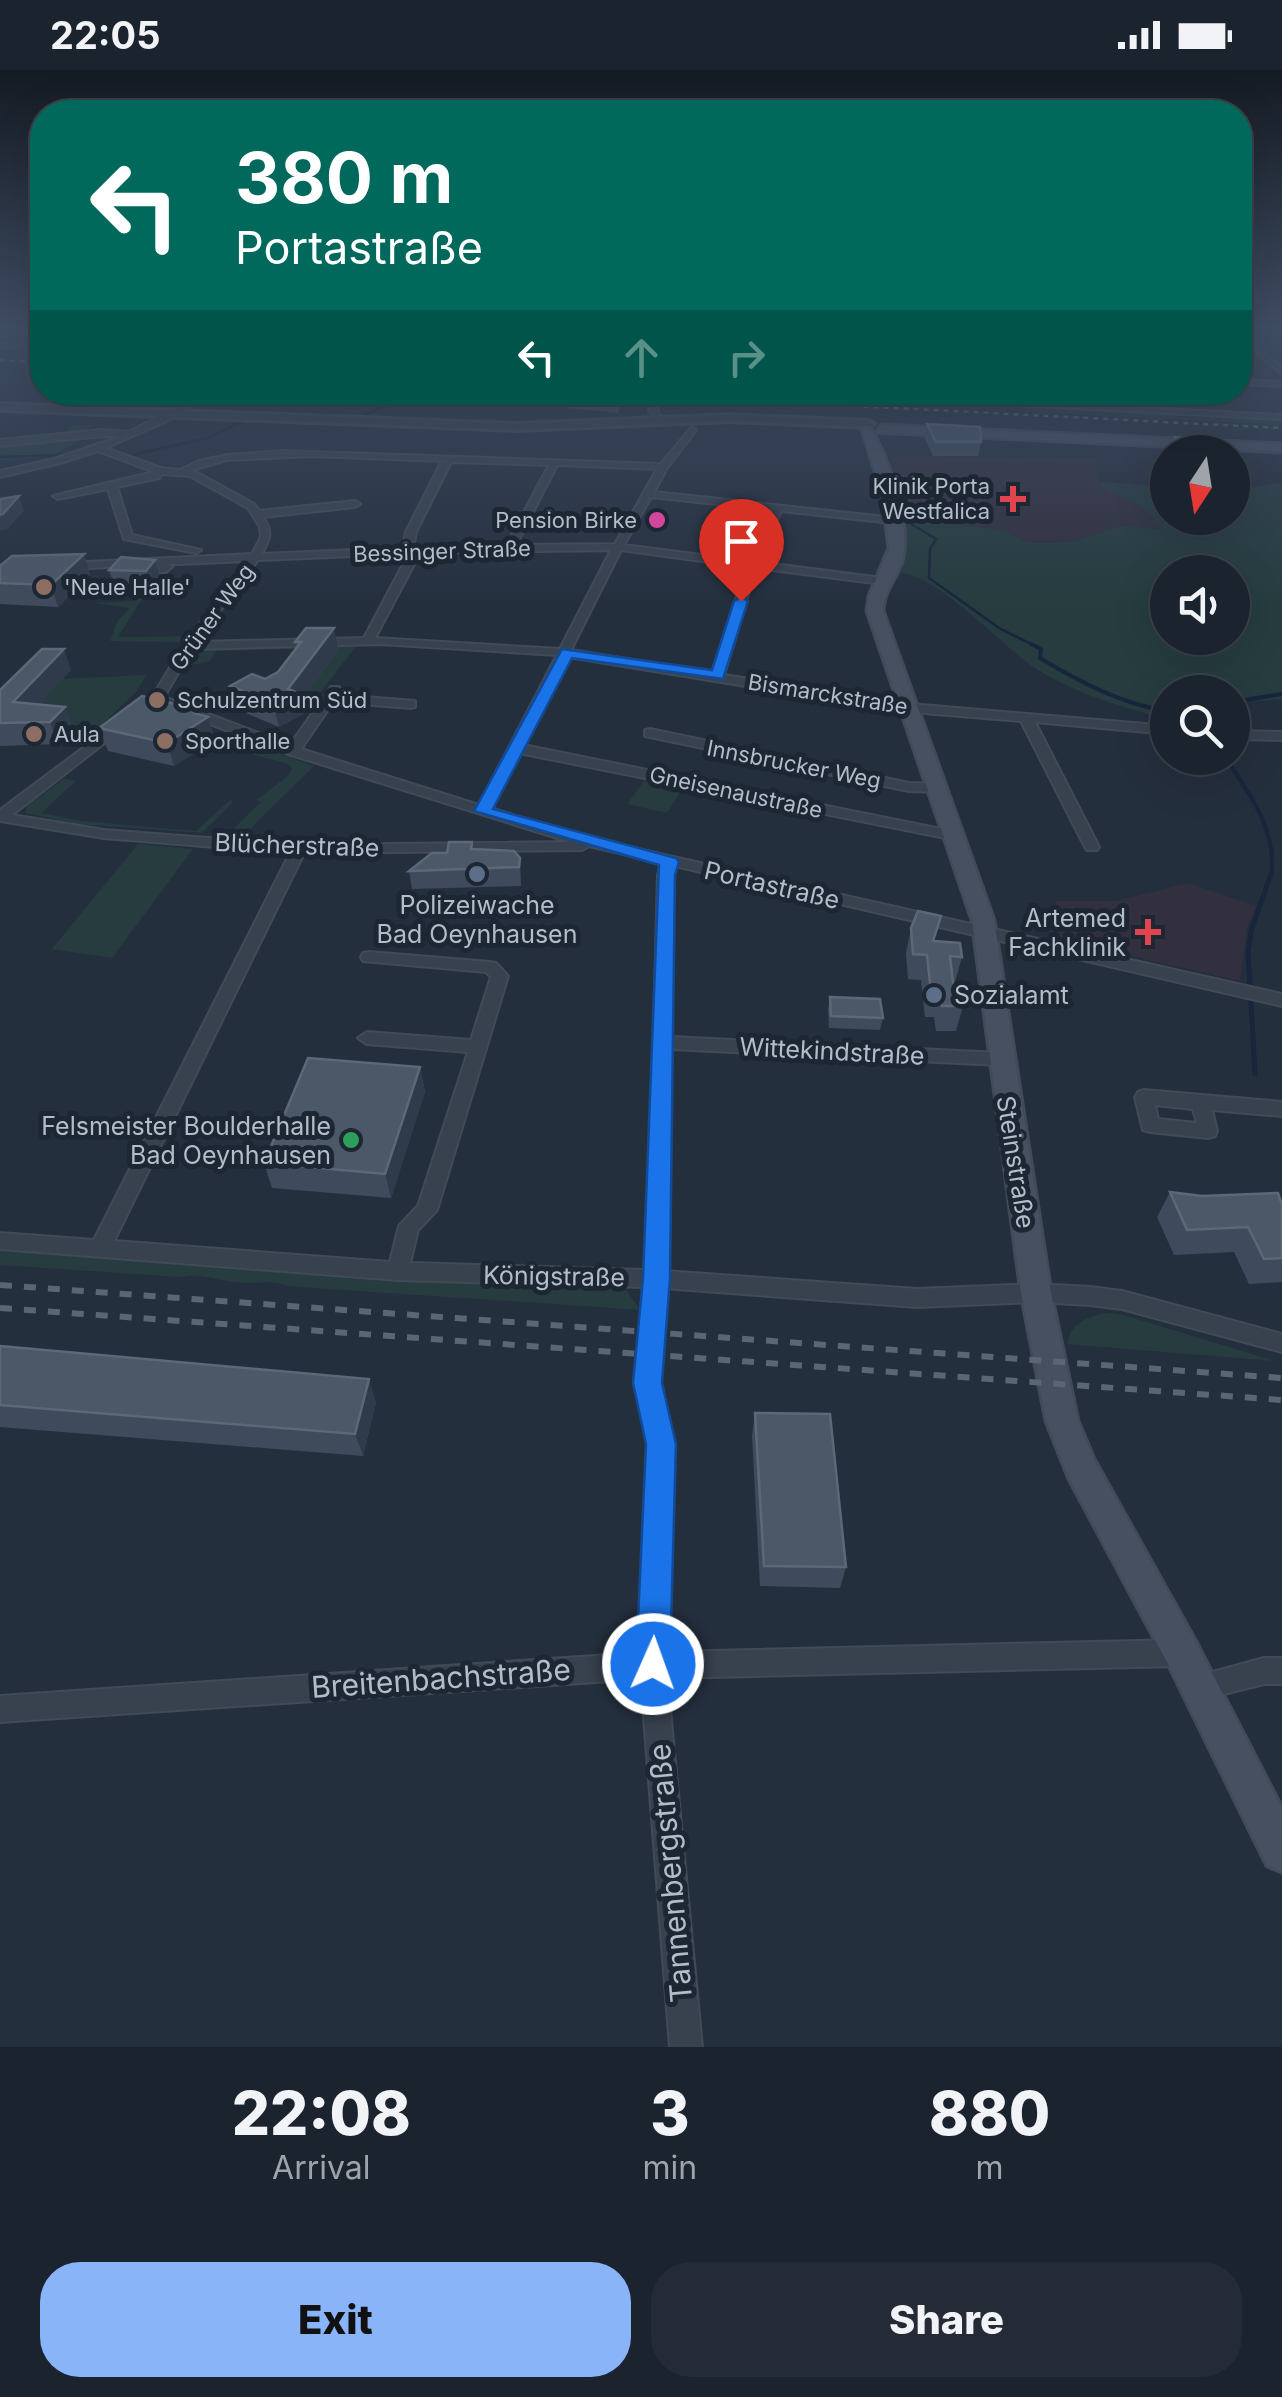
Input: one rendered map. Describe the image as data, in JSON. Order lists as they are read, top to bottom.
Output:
{
  "streets": {
    "main road": ["Steinstraße"],
    "street": [
      "Bessinger Straße",
      "Grüner Weg",
      "Bismarckstraße",
      "Innsbrucker Weg",
      "Gneisenaustraße",
      "Blücherstraße",
      "Portastraße",
      "Wittekindstraße",
      "Königstraße",
      "Breitenbachstraße",
      "Tannenbergstraße"
    ]
  },
  "crossings": [
    ["Bessinger Straße", "Grüner Weg"],
    ["Bessinger Straße", "Steinstraße"],
    ["Grüner Weg", "Bismarckstraße"],
    ["Grüner Weg", "Blücherstraße"],
    ["Grüner Weg", "Portastraße"],
    ["Bismarckstraße", "Steinstraße"],
    ["Innsbrucker Weg", "Steinstraße"],
    ["Gneisenaustraße", "Steinstraße"],
    ["Blücherstraße", "Portastraße"],
    ["Portastraße", "Steinstraße"],
    ["Portastraße", "Tannenbergstraße"],
    ["Wittekindstraße", "Steinstraße"],
    ["Wittekindstraße", "Tannenbergstraße"],
    ["Steinstraße", "Königstraße"],
    ["Steinstraße", "Breitenbachstraße"],
    ["Königstraße", "Tannenbergstraße"],
    ["Breitenbachstraße", "Tannenbergstraße"]
  ],
  "places": {
    "health": ["Klinik Porta Westfalica", "Artemed Fachklinik"],
    "other": [
      "Pension Birke",
      "'Neue Halle'",
      "Schulzentrum Süd",
      "Aula",
      "Sporthalle",
      "Polizeiwache Bad Oeynhausen",
      "Sozialamt",
      "Felsmeister Boulderhalle Bad Oeynhausen"
    ]
  },
  "north": "bottom",
  "page": {
    "status": "22:05",
    "turn": ["380 m", "Portastraße"],
    "eta": [
      "22:08",
      "Arrival",
      "3",
      "min",
      "880",
      "m"
    ],
    "buttons": ["Exit", "Share"]
  }
}
